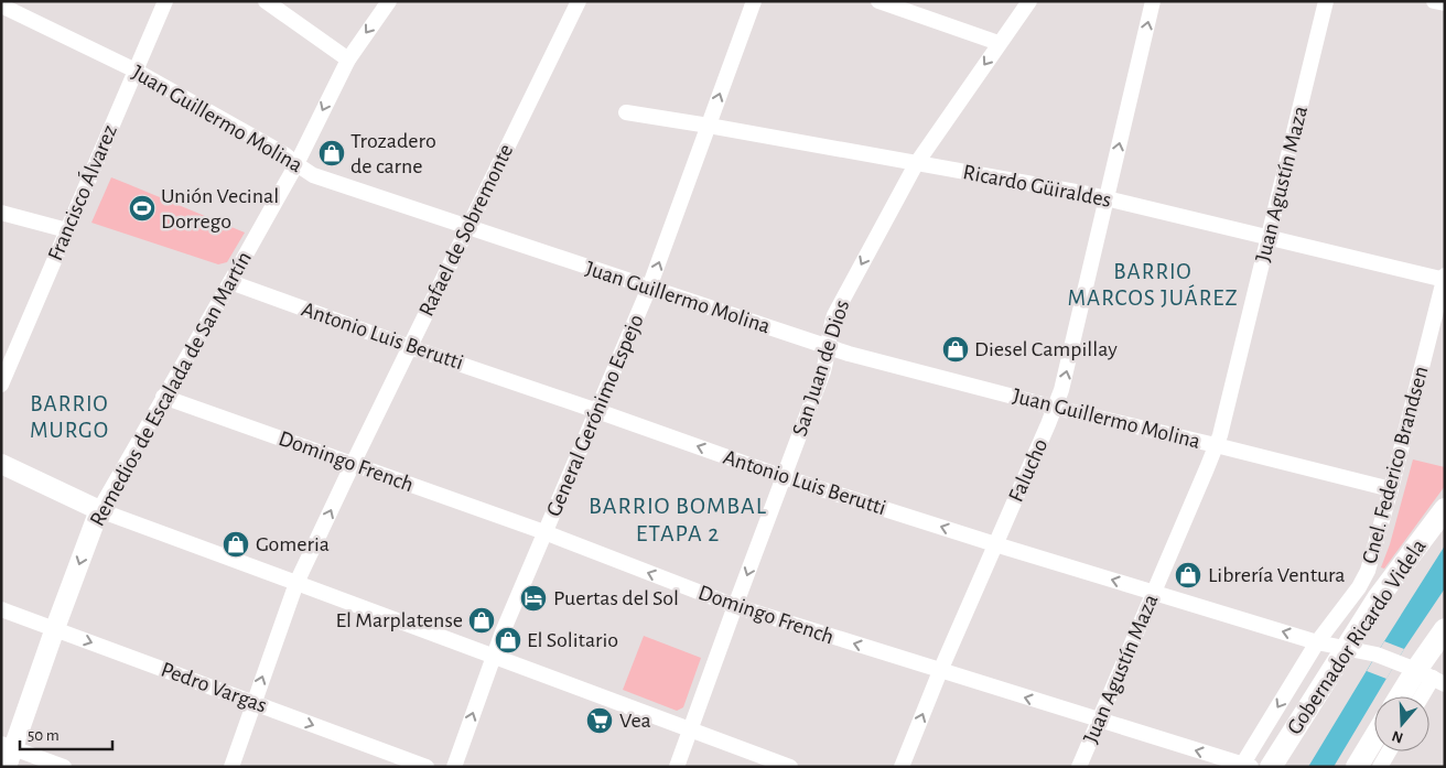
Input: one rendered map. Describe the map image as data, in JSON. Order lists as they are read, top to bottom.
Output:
{
  "streets": {
    "highway": ["Gobernador Ricardo Videla"],
    "main road": ["Remedios de Escalada de San Martín"],
    "street": [
      "Juan Guillermo Molina",
      "Juan Agustín Maza",
      "Ricardo Güiraldes",
      "Francisco Álvarez",
      "Rafael de Sobremonte",
      "Antonio Luis Berutti",
      "San Juan de Dios",
      "General Gerónimo Espejo",
      "Domingo French",
      "Cnel. Federico Brandsen",
      "Falucho",
      "Pedro Vargas"
    ]
  },
  "crossings": [
    ["Juan Guillermo Molina", "Juan Agustín Maza"],
    ["Juan Guillermo Molina", "Francisco Álvarez"],
    ["Juan Guillermo Molina", "Rafael de Sobremonte"],
    ["Juan Guillermo Molina", "San Juan de Dios"],
    ["Juan Guillermo Molina", "Remedios de Escalada de San Martín"],
    ["Juan Guillermo Molina", "General Gerónimo Espejo"],
    ["Juan Guillermo Molina", "Cnel. Federico Brandsen"],
    ["Juan Guillermo Molina", "Falucho"],
    ["Juan Agustín Maza", "Ricardo Güiraldes"],
    ["Juan Agustín Maza", "Antonio Luis Berutti"],
    ["Juan Agustín Maza", "Domingo French"],
    ["Ricardo Güiraldes", "San Juan de Dios"],
    ["Ricardo Güiraldes", "General Gerónimo Espejo"],
    ["Ricardo Güiraldes", "Cnel. Federico Brandsen"],
    ["Ricardo Güiraldes", "Falucho"],
    ["Rafael de Sobremonte", "Antonio Luis Berutti"],
    ["Rafael de Sobremonte", "Domingo French"],
    ["Rafael de Sobremonte", "Pedro Vargas"],
    ["Antonio Luis Berutti", "San Juan de Dios"],
    ["Antonio Luis Berutti", "Remedios de Escalada de San Martín"],
    ["Antonio Luis Berutti", "General Gerónimo Espejo"],
    ["Antonio Luis Berutti", "Cnel. Federico Brandsen"],
    ["Antonio Luis Berutti", "Falucho"],
    ["Antonio Luis Berutti", "Gobernador Ricardo Videla"],
    ["San Juan de Dios", "Domingo French"],
    ["Remedios de Escalada de San Martín", "Domingo French"],
    ["Remedios de Escalada de San Martín", "Pedro Vargas"],
    ["General Gerónimo Espejo", "Domingo French"],
    ["Domingo French", "Cnel. Federico Brandsen"],
    ["Domingo French", "Falucho"]
  ],
  "one_way": [
    "Antonio Luis Berutti",
    "San Juan de Dios",
    "Remedios de Escalada de San Martín",
    "General Gerónimo Espejo",
    "Falucho"
  ],
  "districts": ["BARRIO MARCOS JUÁREZ", "BARRIO MURGO", "BARRIO BOMBAL ETAPA 2"],
  "places": {
    "shop": [
      "Trozadero de carne",
      "Diesel Campillay",
      "Gomeria",
      "Librería Ventura",
      "El Marplatense",
      "El Solitario"
    ],
    "sports": ["Unión Vecinal Dorrego"],
    "hotel": ["Puertas del Sol"],
    "supermarket": ["Vea"]
  },
  "scale_bar": "50 m",
  "north": "bottom"
}
